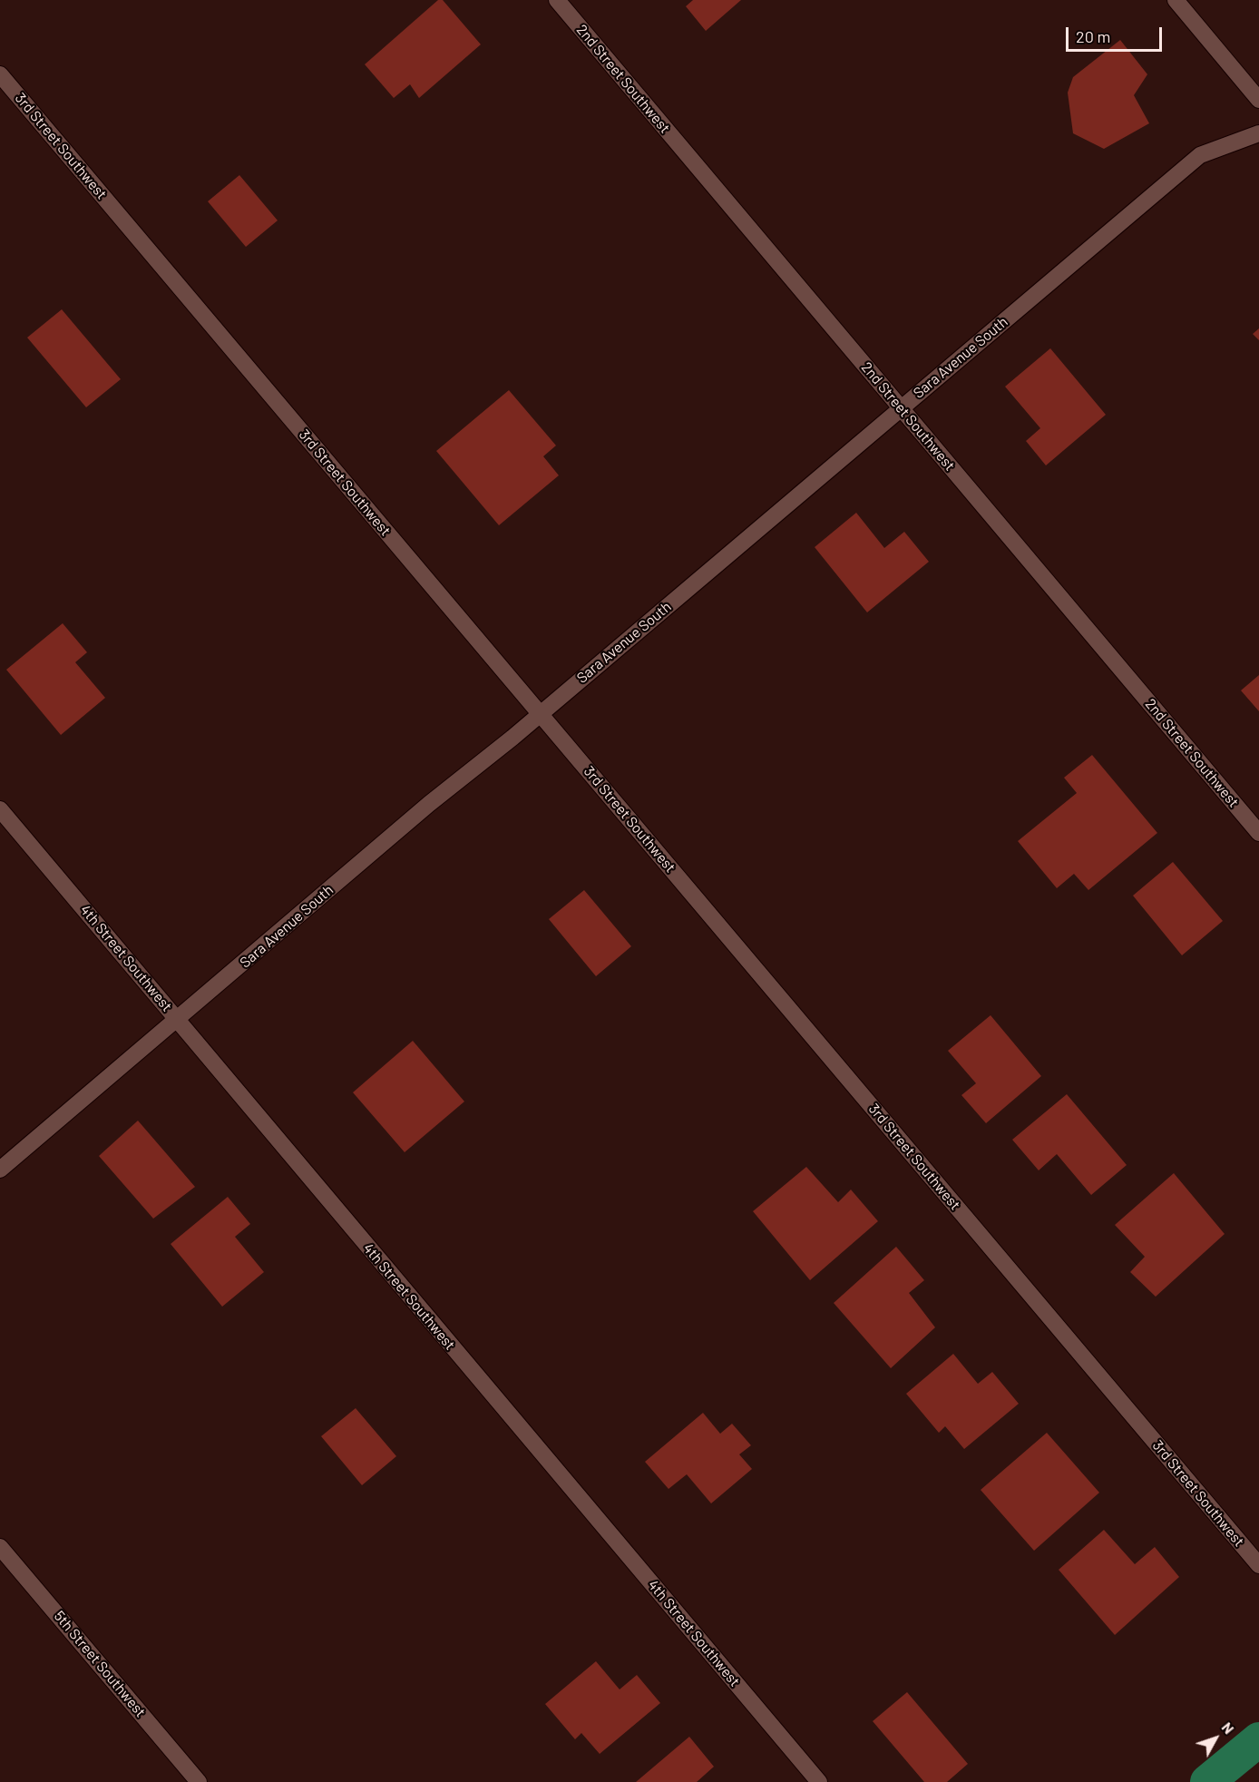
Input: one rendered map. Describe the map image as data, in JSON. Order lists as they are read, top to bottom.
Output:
{
  "streets": {
    "street": [
      "2nd Street Southwest",
      "3rd Street Southwest",
      "Sara Avenue South",
      "4th Street Southwest",
      "5th Street Southwest"
    ]
  },
  "crossings": [
    ["2nd Street Southwest", "Sara Avenue South"],
    ["3rd Street Southwest", "Sara Avenue South"],
    ["Sara Avenue South", "4th Street Southwest"]
  ],
  "scale_bar": "20 m",
  "north": "top right"
}
